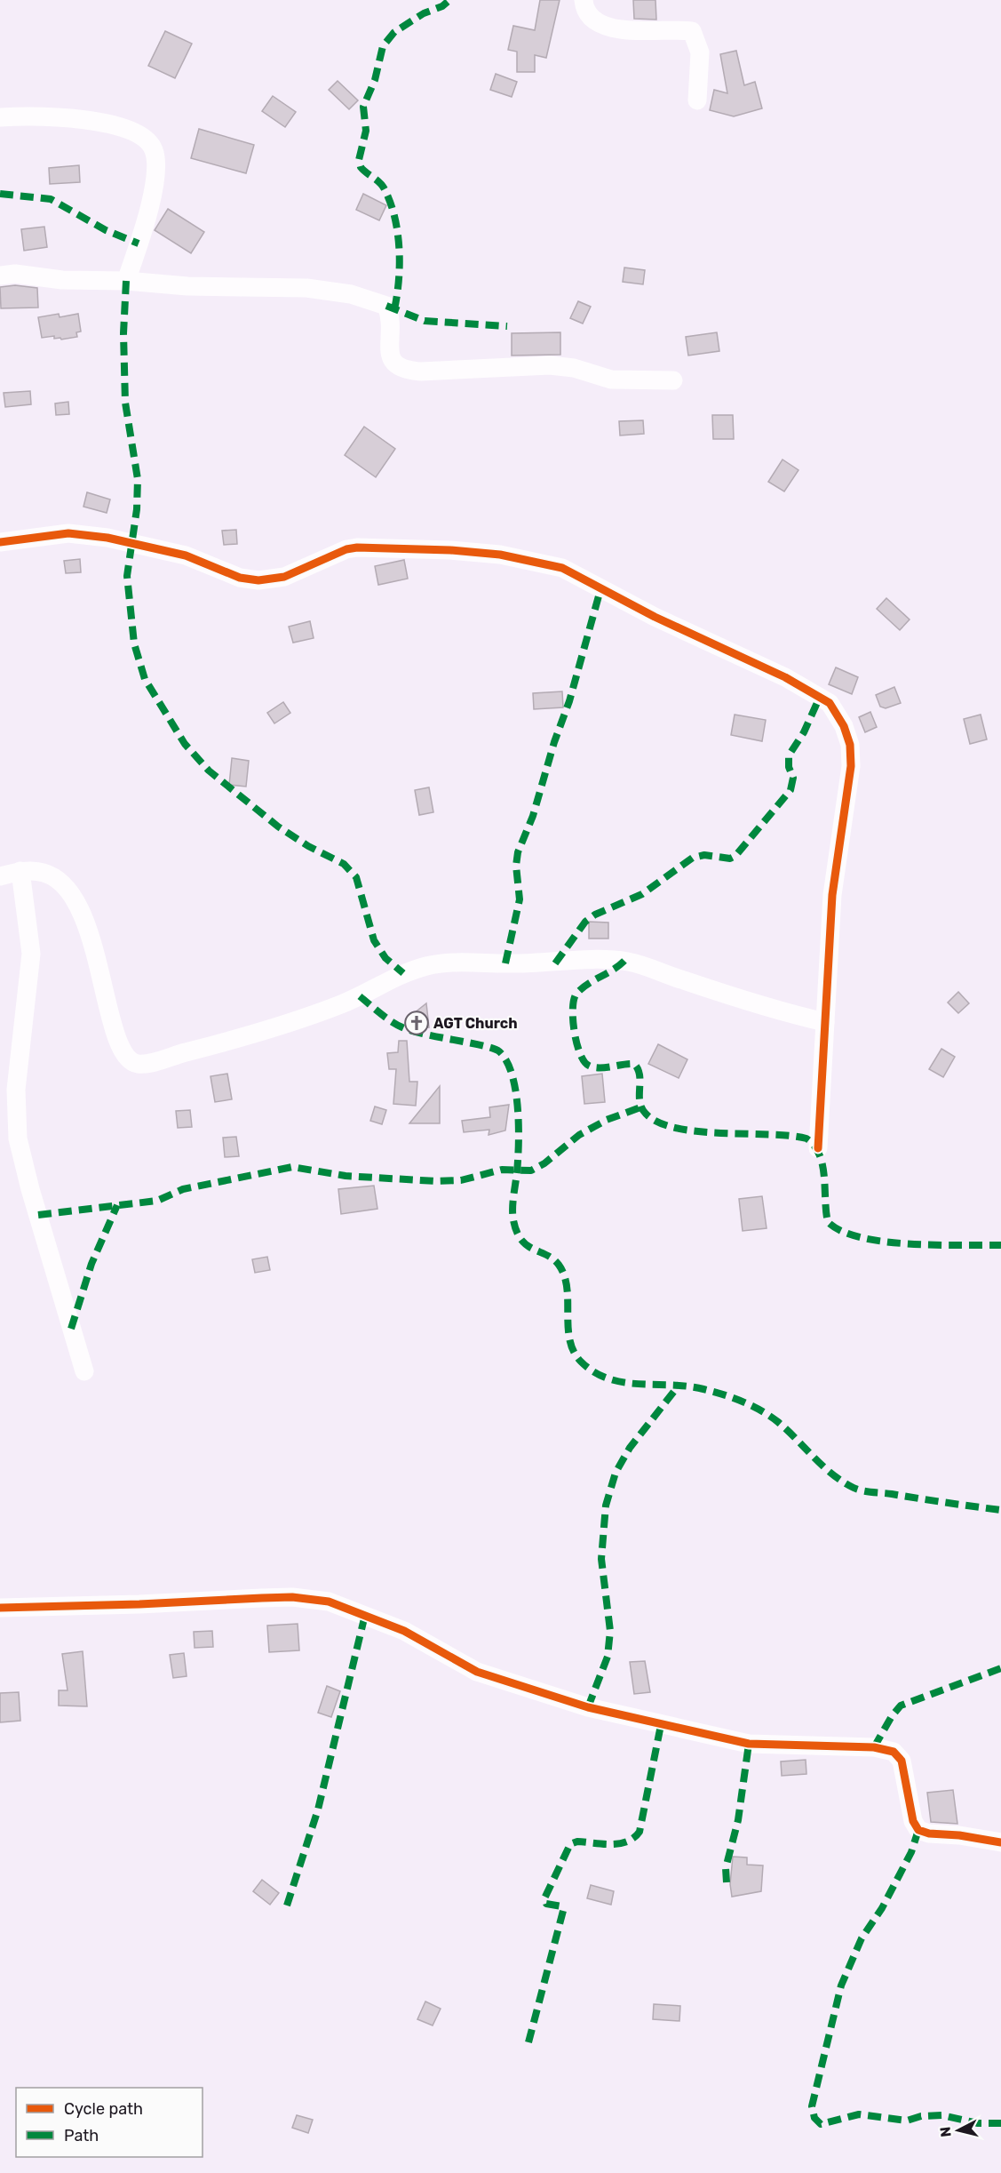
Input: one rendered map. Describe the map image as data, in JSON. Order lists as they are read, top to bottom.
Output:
{
  "places": {
    "church": ["AGT Church"]
  },
  "legend": ["Cycle path", "Path"],
  "north": "left"
}
